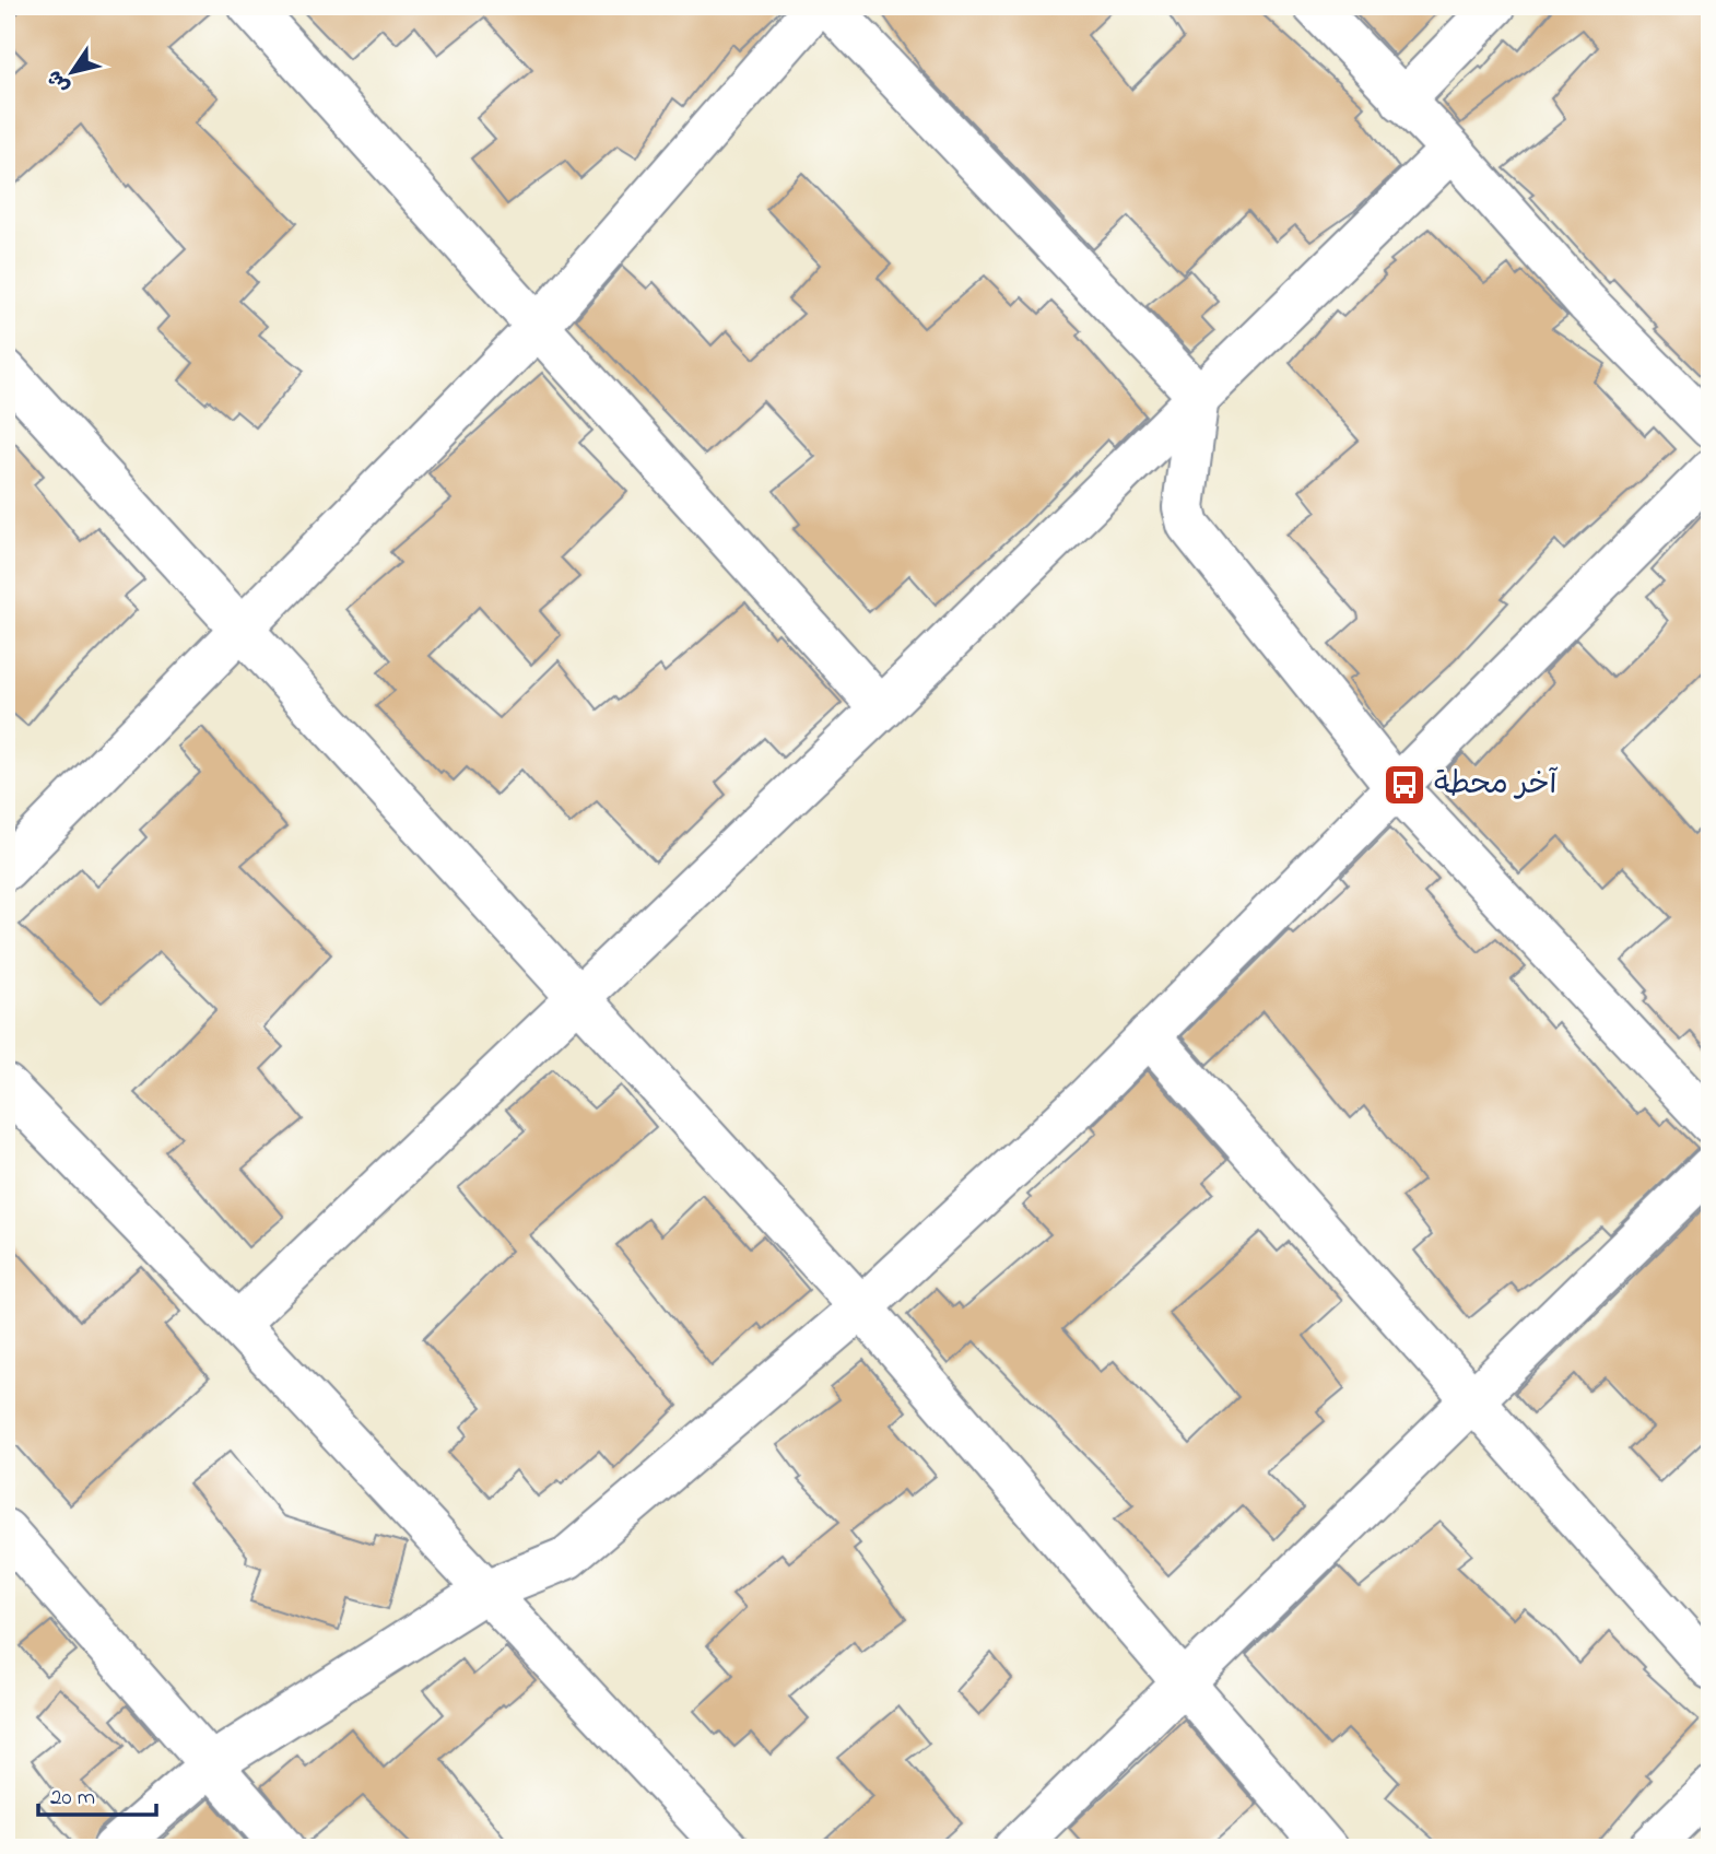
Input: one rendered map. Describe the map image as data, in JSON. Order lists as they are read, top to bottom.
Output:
{
  "places": {
    "bus stop": ["آخر محطة"]
  },
  "scale_bar": "20 m",
  "north": "bottom left"
}
